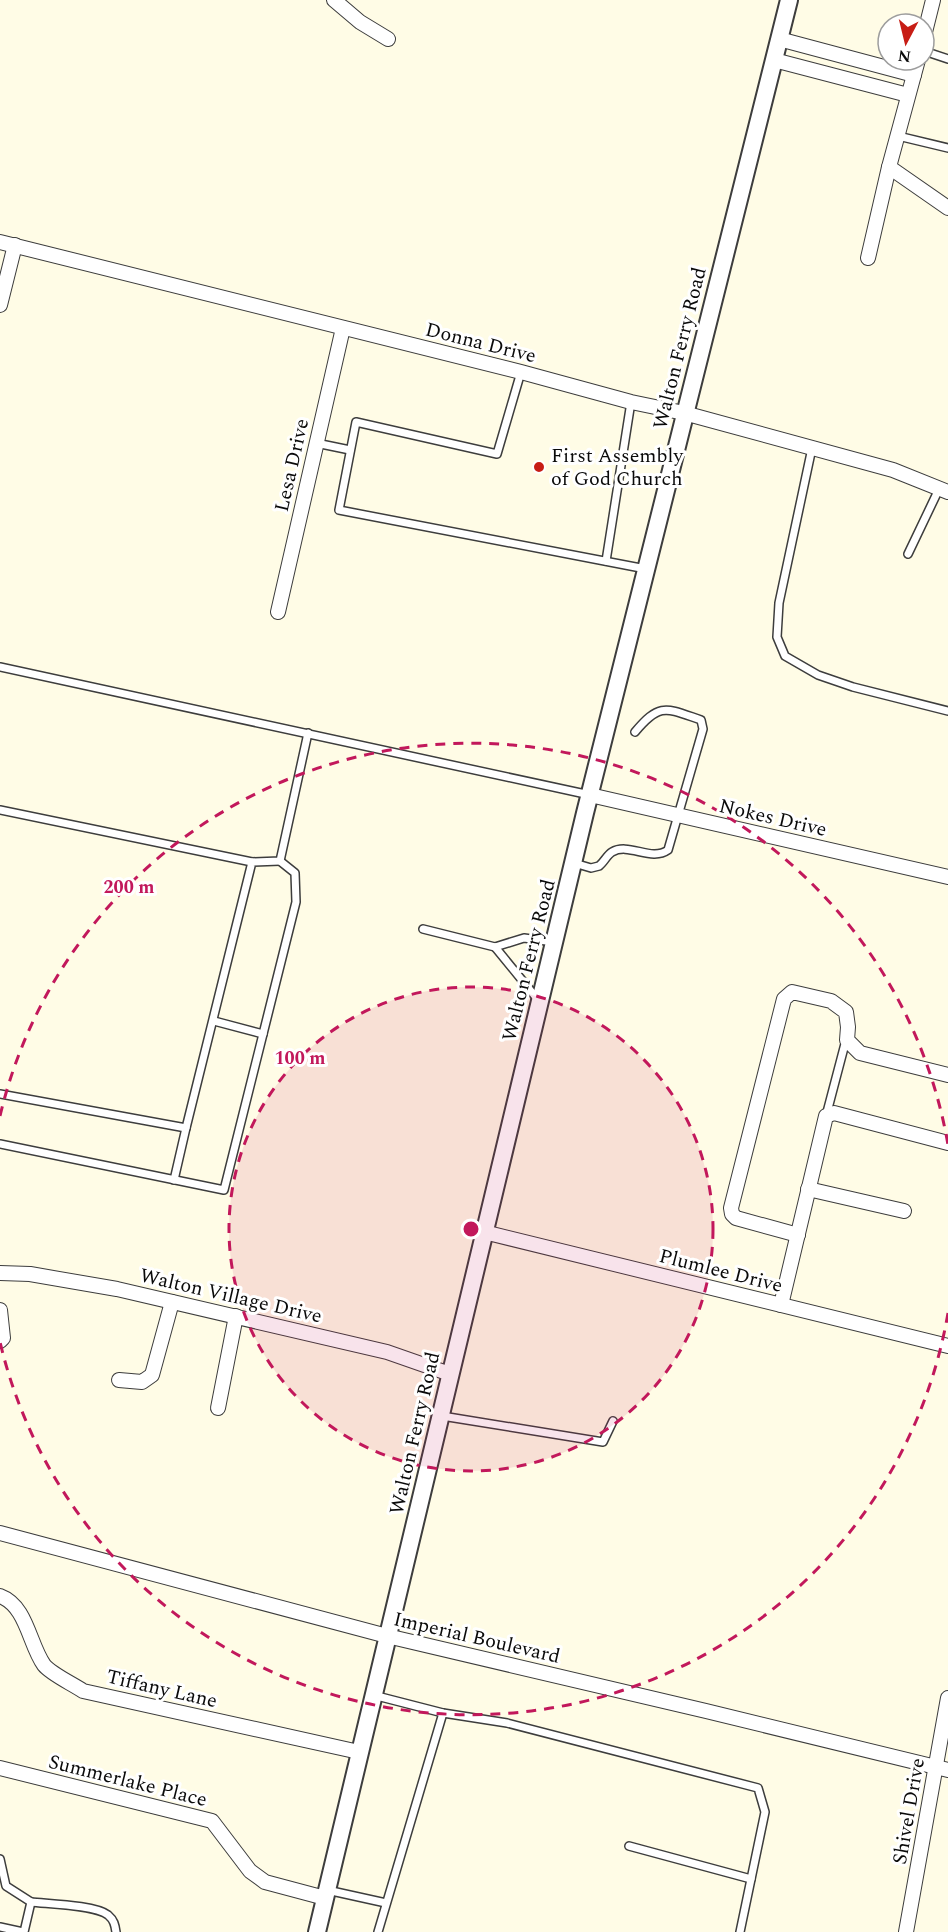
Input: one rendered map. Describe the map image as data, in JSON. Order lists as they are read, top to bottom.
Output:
{
  "streets": {
    "street": [
      "Donna Drive",
      "Walton Ferry Road",
      "Lesa Drive",
      "Nokes Drive",
      "Plumlee Drive",
      "Walton Village Drive",
      "Imperial Boulevard",
      "Tiffany Lane",
      "Summerlake Place",
      "Shivel Drive"
    ]
  },
  "crossings": [
    ["Donna Drive", "Walton Ferry Road"],
    ["Donna Drive", "Lesa Drive"],
    ["Walton Ferry Road", "Nokes Drive"],
    ["Walton Ferry Road", "Plumlee Drive"],
    ["Walton Ferry Road", "Walton Village Drive"],
    ["Walton Ferry Road", "Imperial Boulevard"],
    ["Walton Ferry Road", "Tiffany Lane"],
    ["Walton Ferry Road", "Summerlake Place"],
    ["Imperial Boulevard", "Shivel Drive"]
  ],
  "places": ["First Assembly of God Church"],
  "north": "bottom",
  "rings": ["200 m", "100 m"]
}
